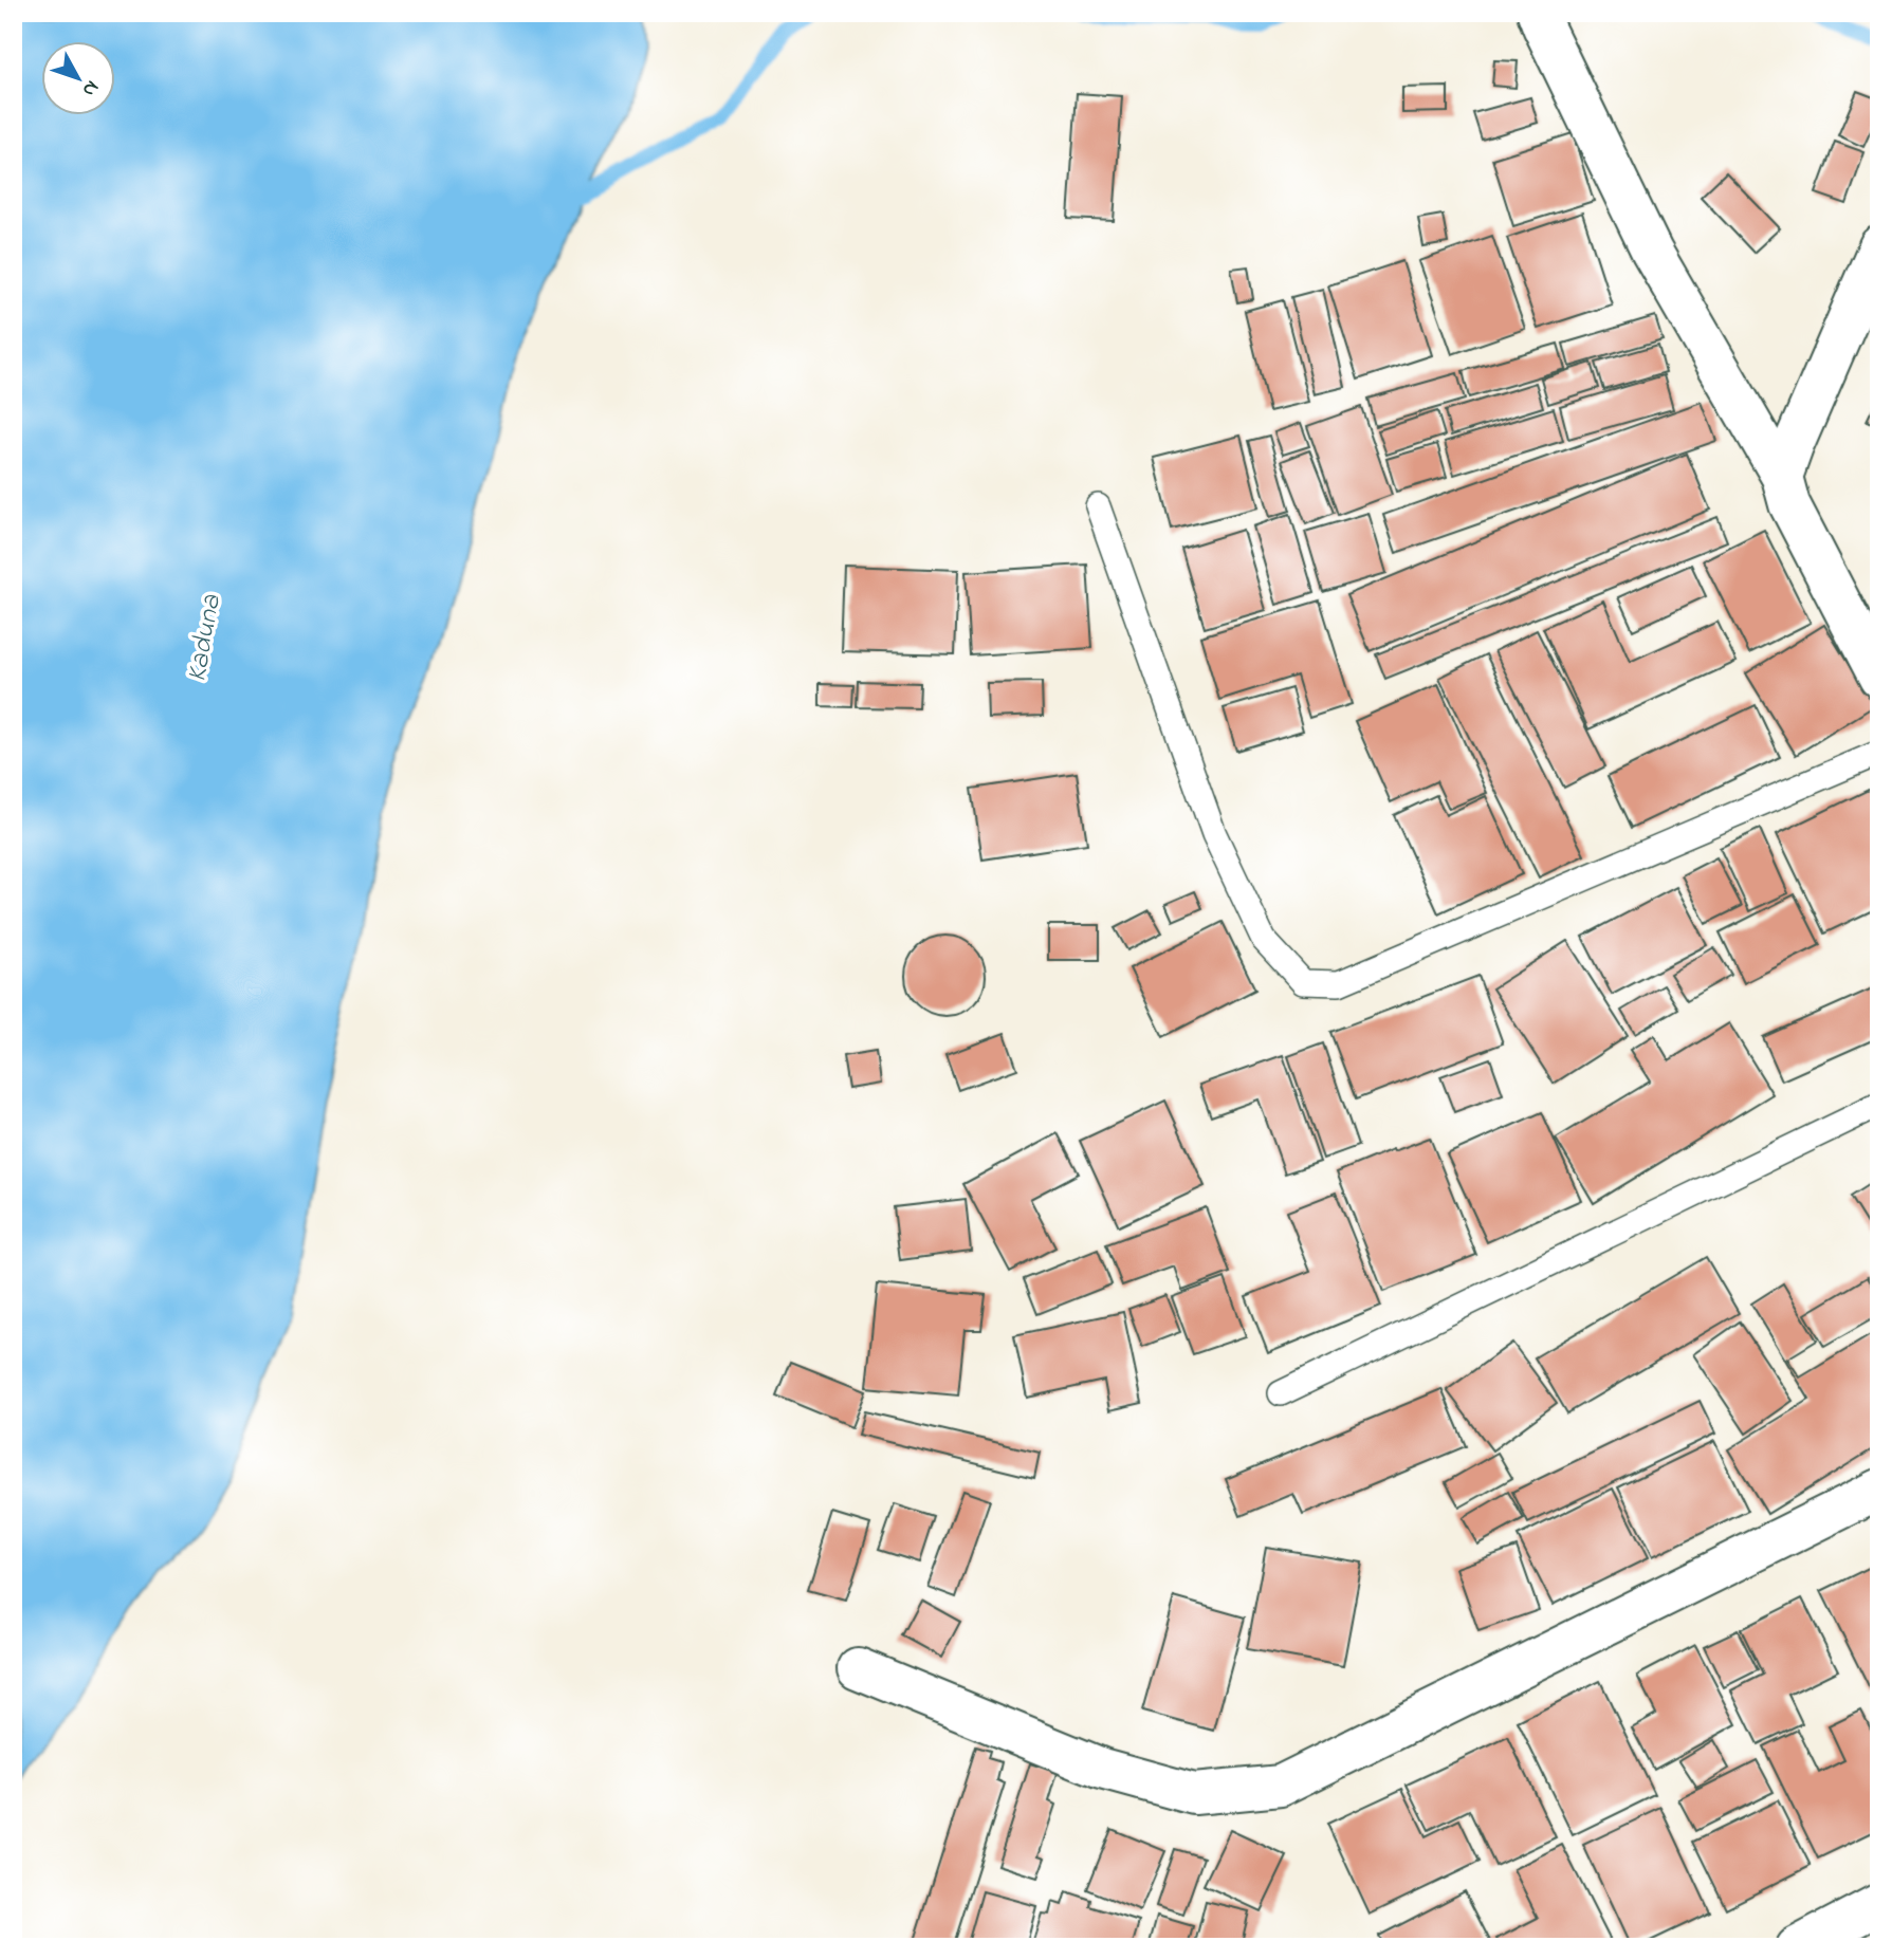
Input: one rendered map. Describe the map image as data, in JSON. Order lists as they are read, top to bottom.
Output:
{
  "water": ["Kaduna"],
  "north": "bottom right"
}
